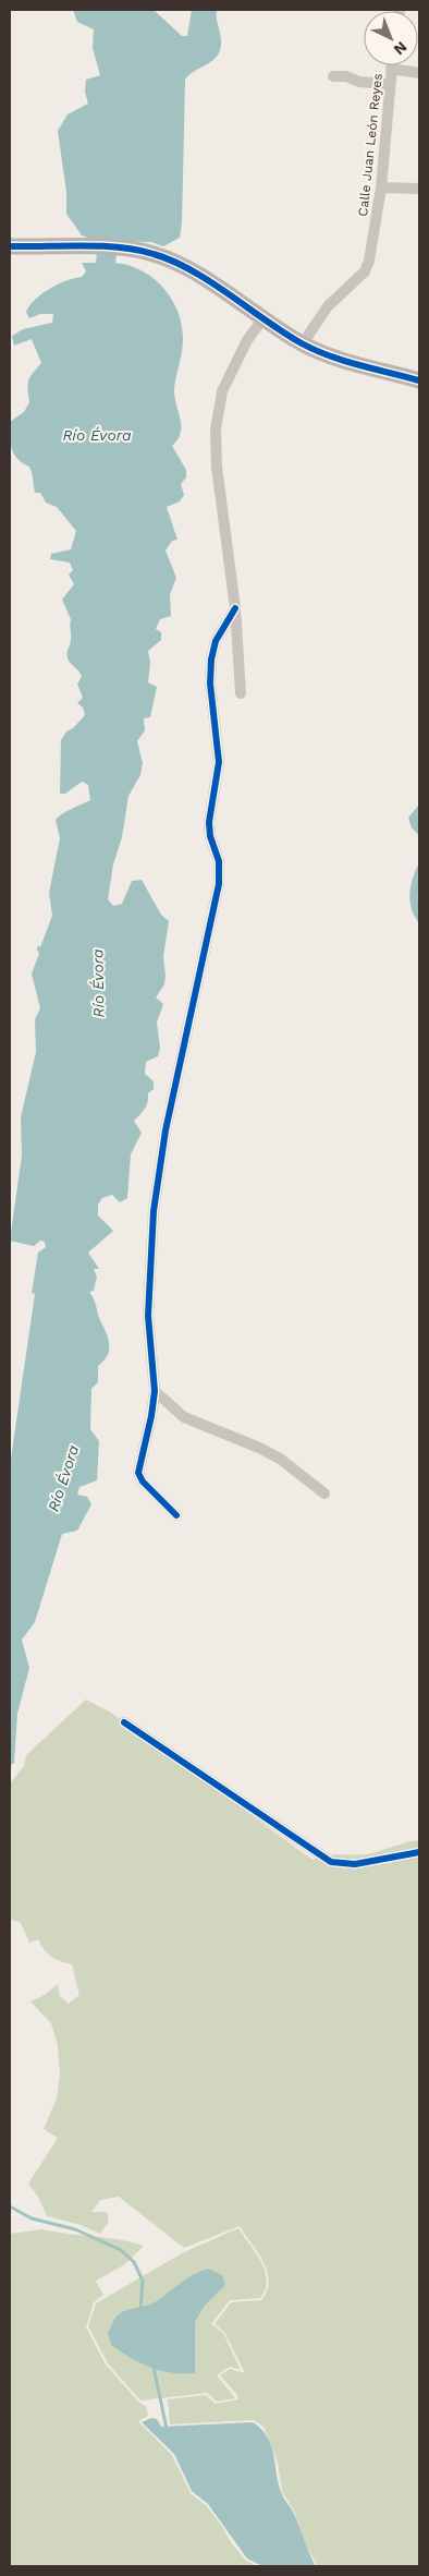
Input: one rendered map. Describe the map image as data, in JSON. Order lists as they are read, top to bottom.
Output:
{
  "streets": {
    "street": ["Calle Juan León Reyes"]
  },
  "water": ["Río Évora"],
  "north": "bottom right"
}
